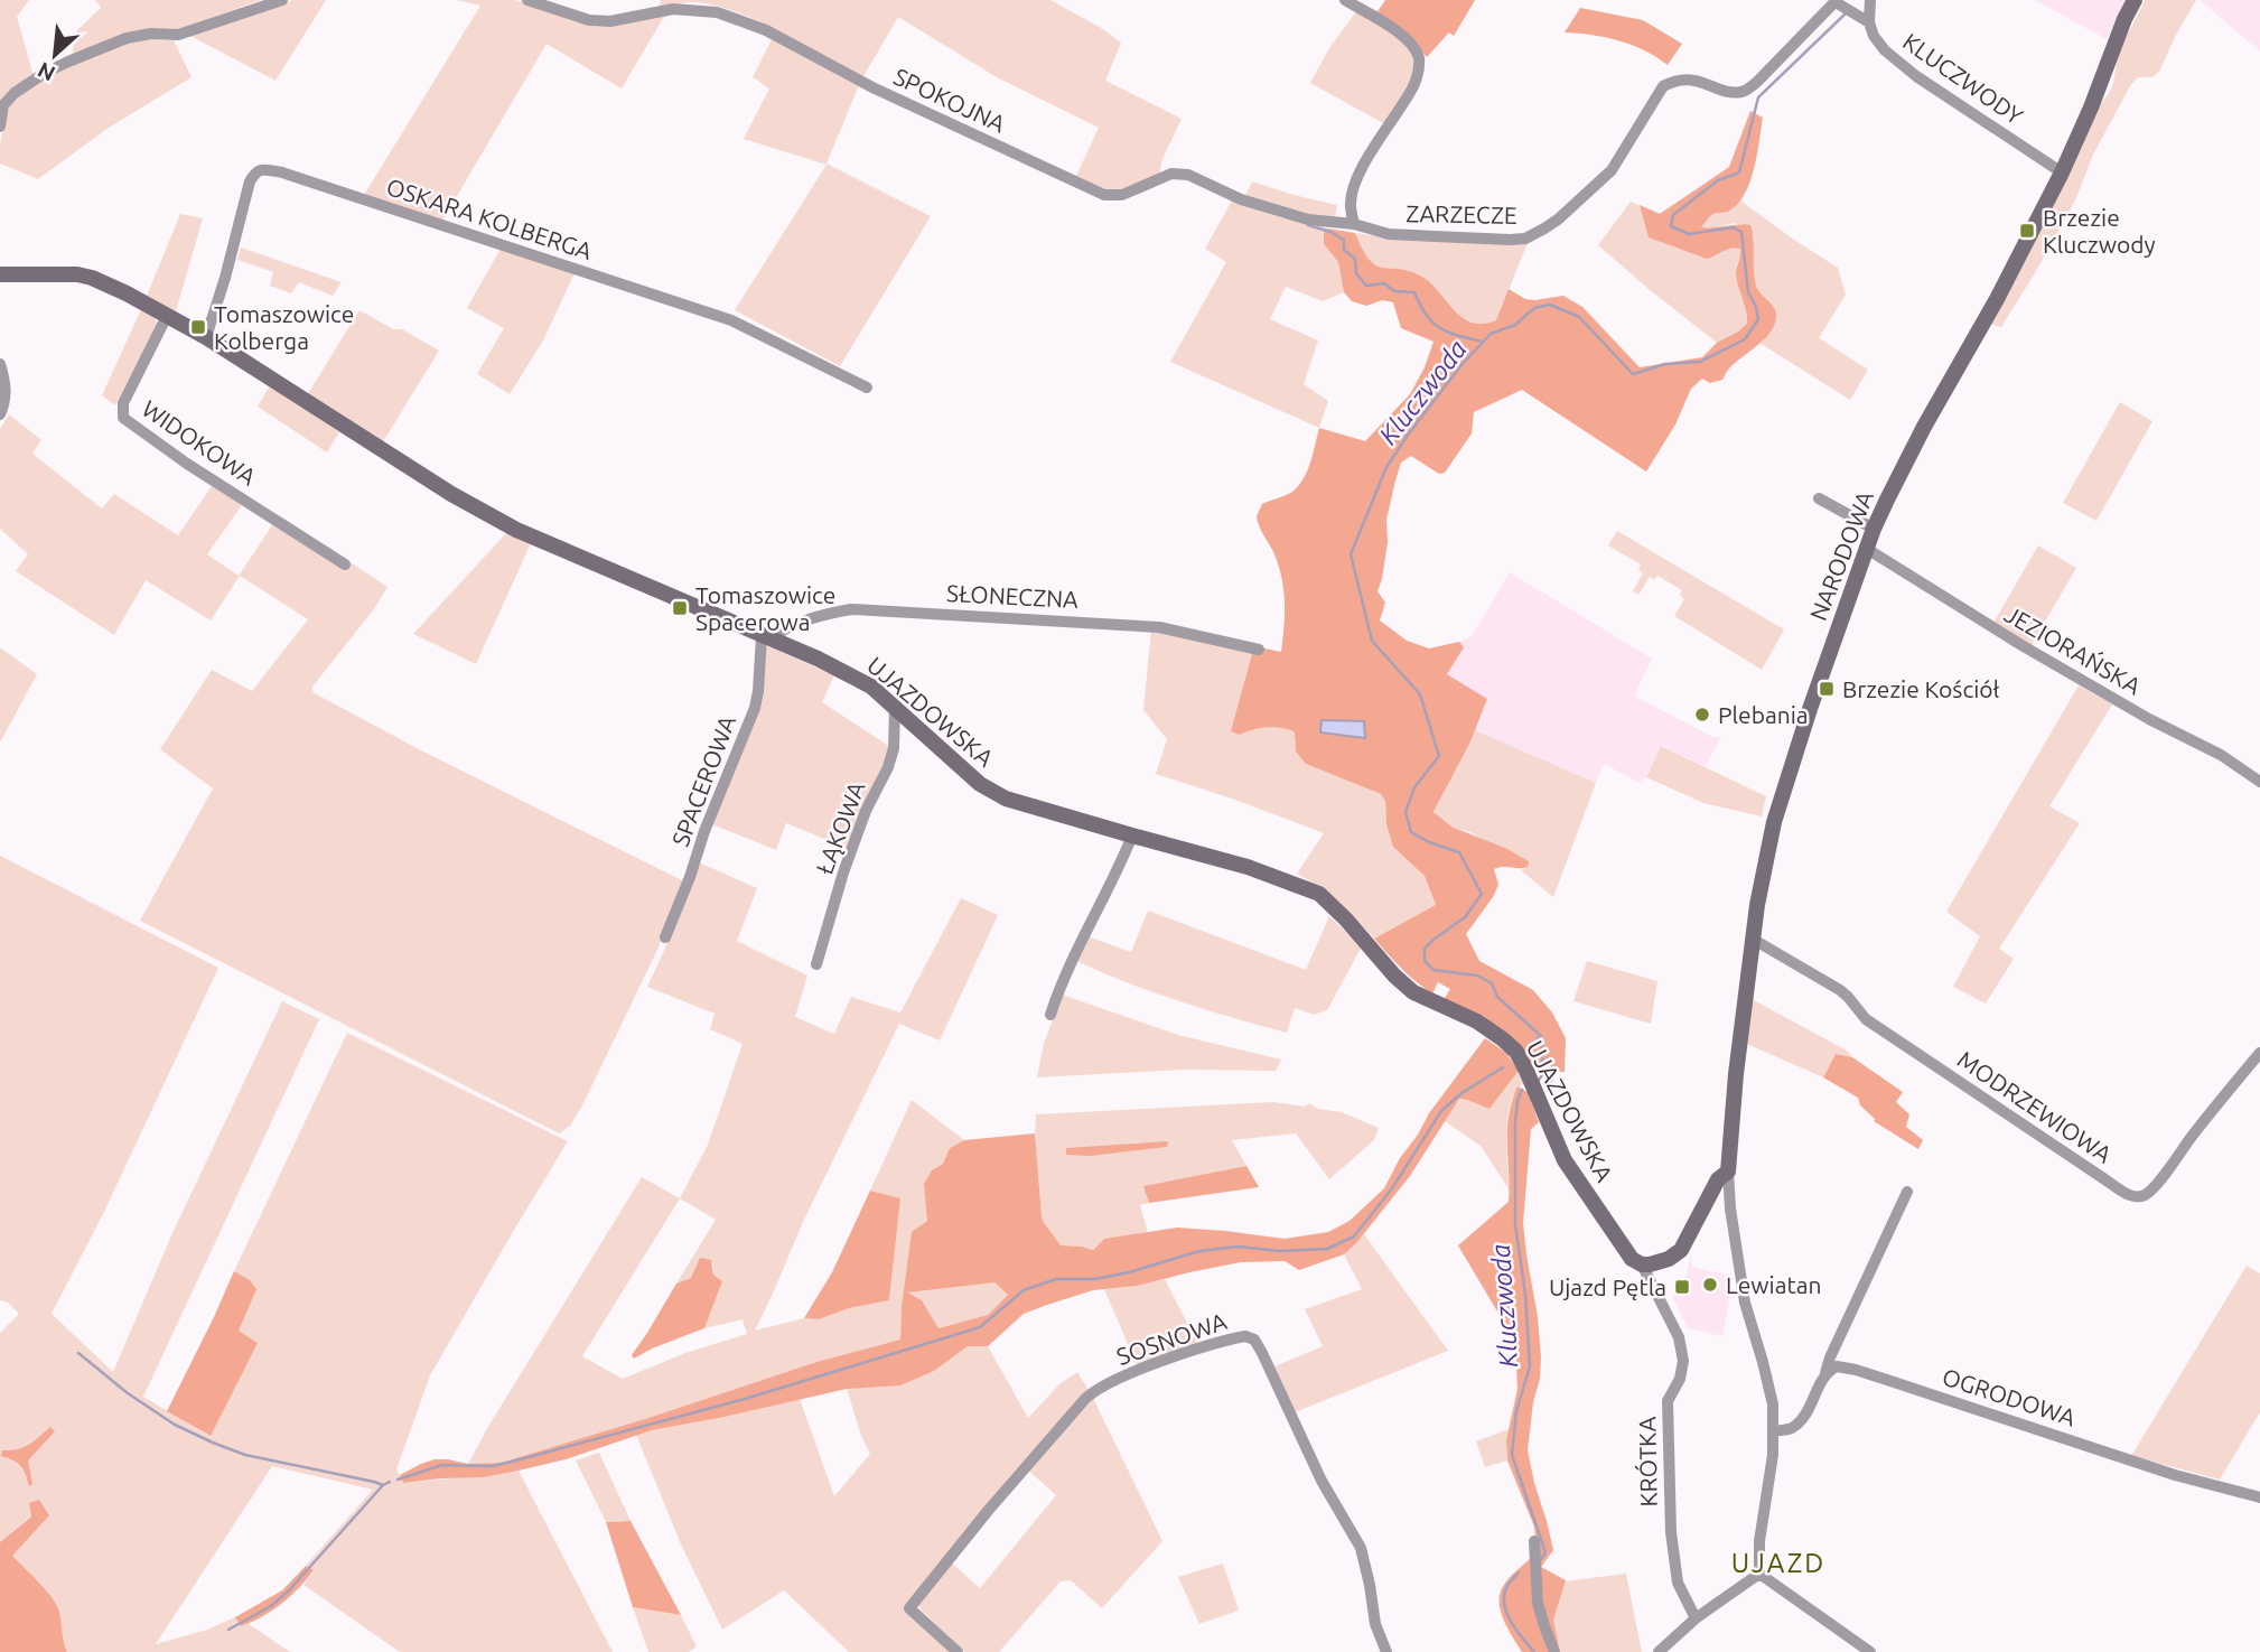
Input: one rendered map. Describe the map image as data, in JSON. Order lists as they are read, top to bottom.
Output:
{
  "streets": {
    "street": [
      "KLUCZWODY",
      "SPOKOJNA",
      "ZARZECZE",
      "OSKARA KOLBERGA",
      "WIDOKOWA",
      "NARODOWA",
      "SŁONECZNA",
      "JEZIORAŃSKA",
      "UJAZDOWSKA",
      "SPACEROWA",
      "ŁĄKOWA",
      "MODRZEWIOWA",
      "SOSNOWA",
      "OGRODOWA",
      "KRÓTKA"
    ]
  },
  "crossings": [
    ["KLUCZWODY", "NARODOWA"],
    ["SPOKOJNA", "ZARZECZE"],
    ["OSKARA KOLBERGA", "UJAZDOWSKA"],
    ["WIDOKOWA", "UJAZDOWSKA"],
    ["NARODOWA", "JEZIORAŃSKA"],
    ["NARODOWA", "MODRZEWIOWA"],
    ["SŁONECZNA", "UJAZDOWSKA"],
    ["SŁONECZNA", "SPACEROWA"],
    ["UJAZDOWSKA", "SPACEROWA"],
    ["UJAZDOWSKA", "ŁĄKOWA"],
    ["UJAZDOWSKA", "KRÓTKA"]
  ],
  "districts": ["UJAZD"],
  "water": ["Kluczwoda"],
  "places": {
    "transit": [
      "Brzezie Kluczwody",
      "Tomaszowice Kolberga",
      "Tomaszowice Spacerowa",
      "Brzezie Kościół",
      "Ujazd Pętla"
    ],
    "other": ["Plebania", "Lewiatan"]
  },
  "north": "bottom left"
}
